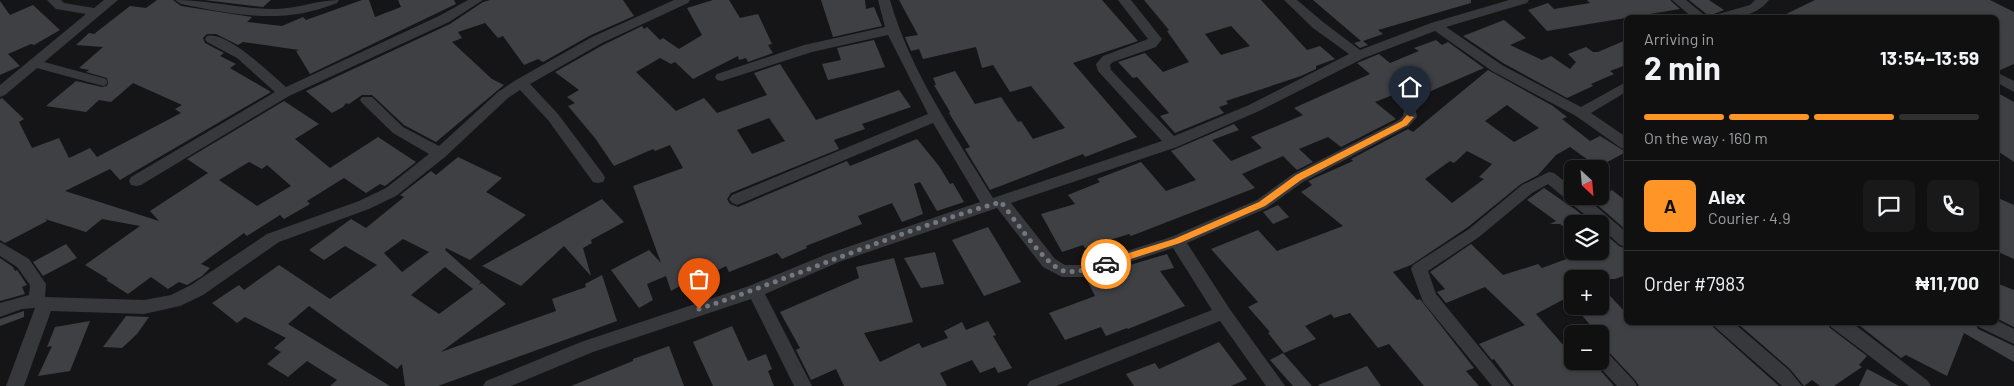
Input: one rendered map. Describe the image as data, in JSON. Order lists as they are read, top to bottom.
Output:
{
  "north": "bottom right",
  "page": {
    "heading": ["2 min", "Arriving in", "13:54–13:59"],
    "panel": [
      "Alex",
      "Courier · 4.9",
      "Order #7983",
      "₦11,700"
    ],
    "bar": "On the way · 160 m",
    "map_buttons": ["+", "−"],
    "round": "A"
  }
}
